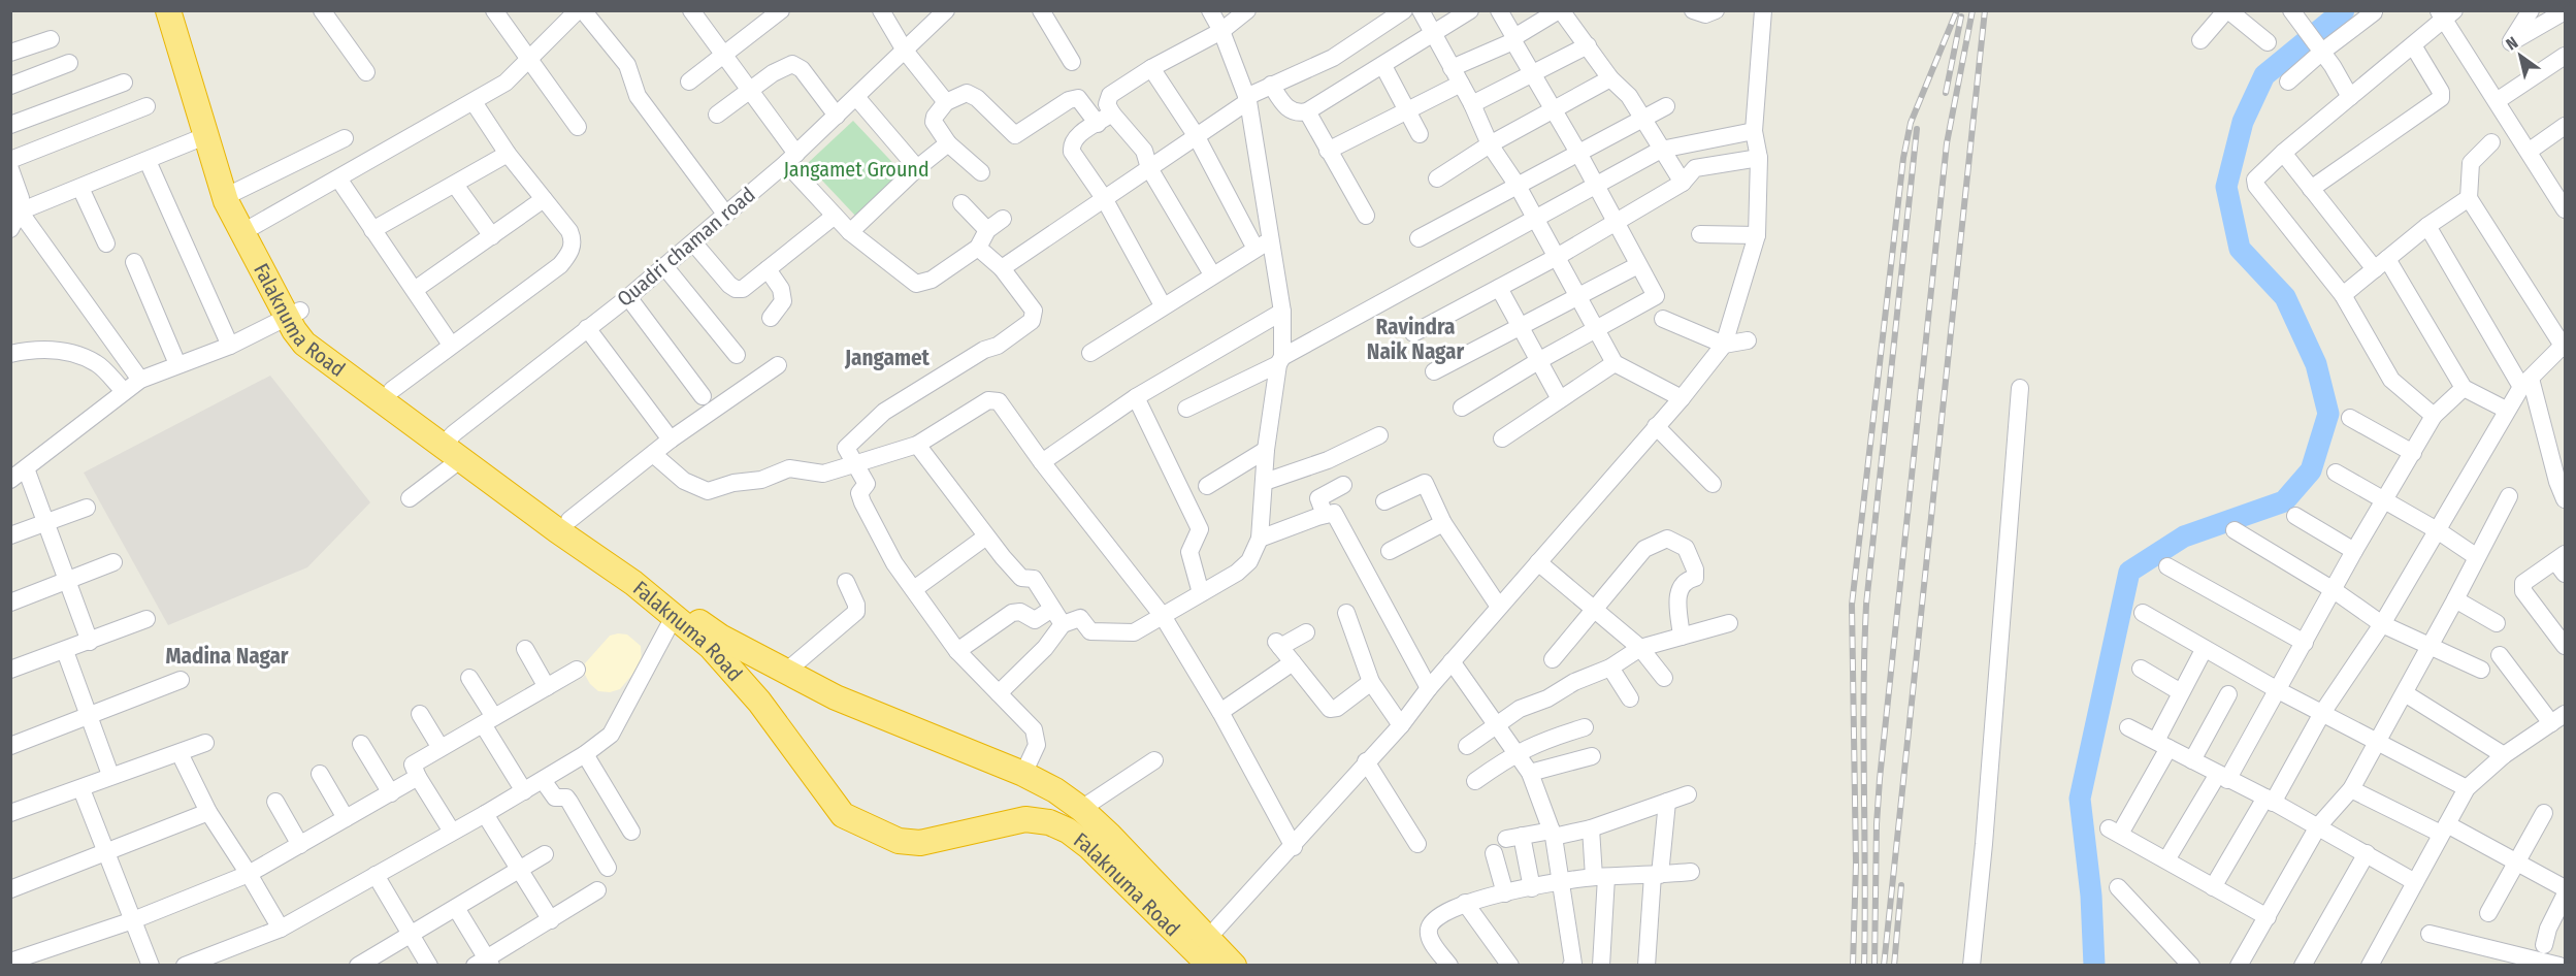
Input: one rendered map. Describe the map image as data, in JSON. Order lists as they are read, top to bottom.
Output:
{
  "streets": {
    "highway": ["Falaknuma Road"],
    "street": ["Quadri chaman road"]
  },
  "crossings": [
    ["Quadri chaman road", "Falaknuma Road"]
  ],
  "districts": ["Ravindra Naik Nagar", "Jangamet", "Madina Nagar"],
  "parks": ["Jangamet Ground"],
  "north": "top left"
}
